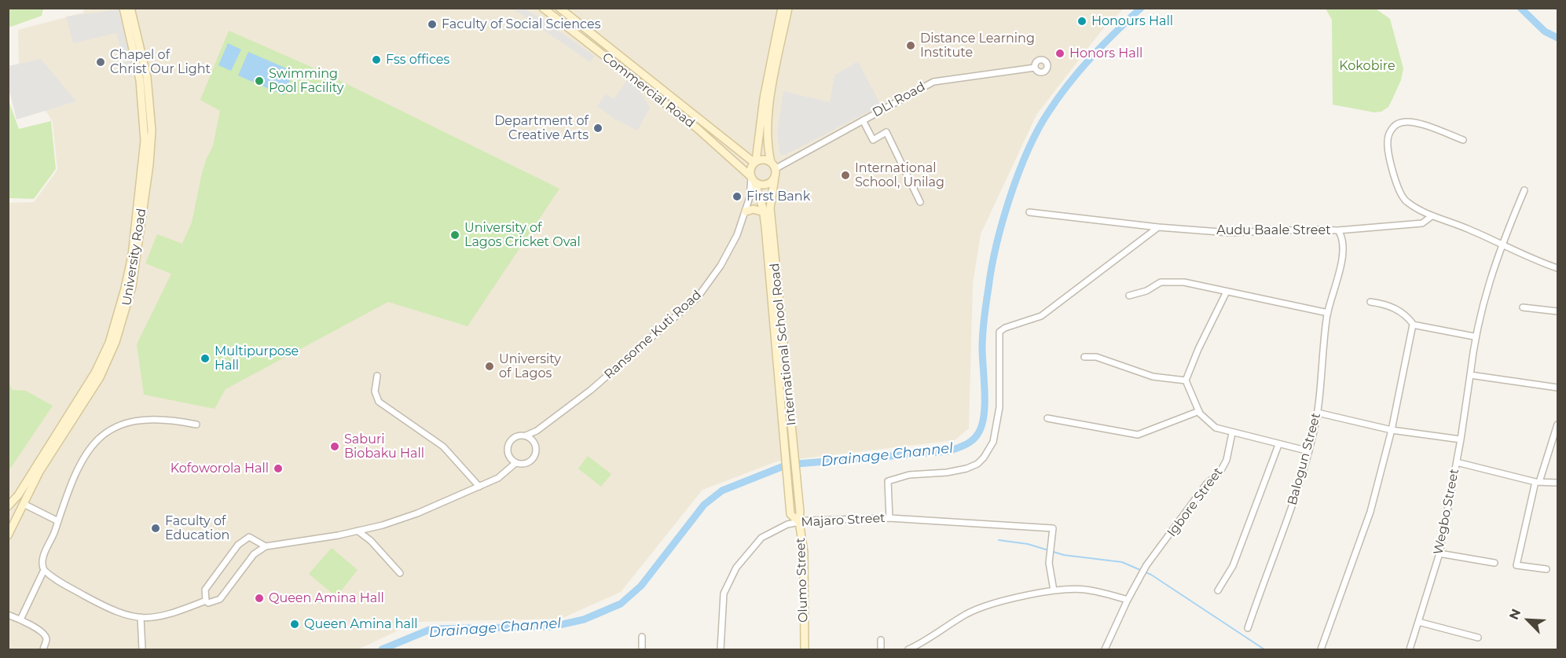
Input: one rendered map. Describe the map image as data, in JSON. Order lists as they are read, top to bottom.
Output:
{
  "streets": {
    "street": [
      "Commercial Road",
      "DLI Road",
      "Audu Baale Street",
      "University Road",
      "Ransome Kuti Road",
      "International School Road",
      "Balogun Street",
      "Igbore Street",
      "Wegbo Street",
      "Majaro Street",
      "Olumo Street"
    ]
  },
  "crossings": [
    ["Commercial Road", "DLI Road"],
    ["Commercial Road", "Ransome Kuti Road"],
    ["Commercial Road", "International School Road"],
    ["DLI Road", "Ransome Kuti Road"],
    ["DLI Road", "International School Road"],
    ["Audu Baale Street", "Balogun Street"],
    ["Ransome Kuti Road", "International School Road"],
    ["International School Road", "Majaro Street"],
    ["International School Road", "Olumo Street"],
    ["Majaro Street", "Olumo Street"]
  ],
  "water": ["Drainage Channel"],
  "parks": ["Kokobire"],
  "places": [
    "Honours Hall",
    "Faculty of Social Sciences",
    "Distance Learning Institute",
    "Honors Hall",
    "Fss offices",
    "Chapel of Christ Our Light",
    "Swimming Pool Facility",
    "Department of Creative Arts",
    "International School, Unilag",
    "First Bank",
    "University of Lagos Cricket Oval",
    "Multipurpose Hall",
    "University of Lagos",
    "Saburi Biobaku Hall",
    "Kofoworola Hall",
    "Faculty of Education",
    "Queen Amina Hall",
    "Queen Amina hall"
  ],
  "north": "top left"
}
